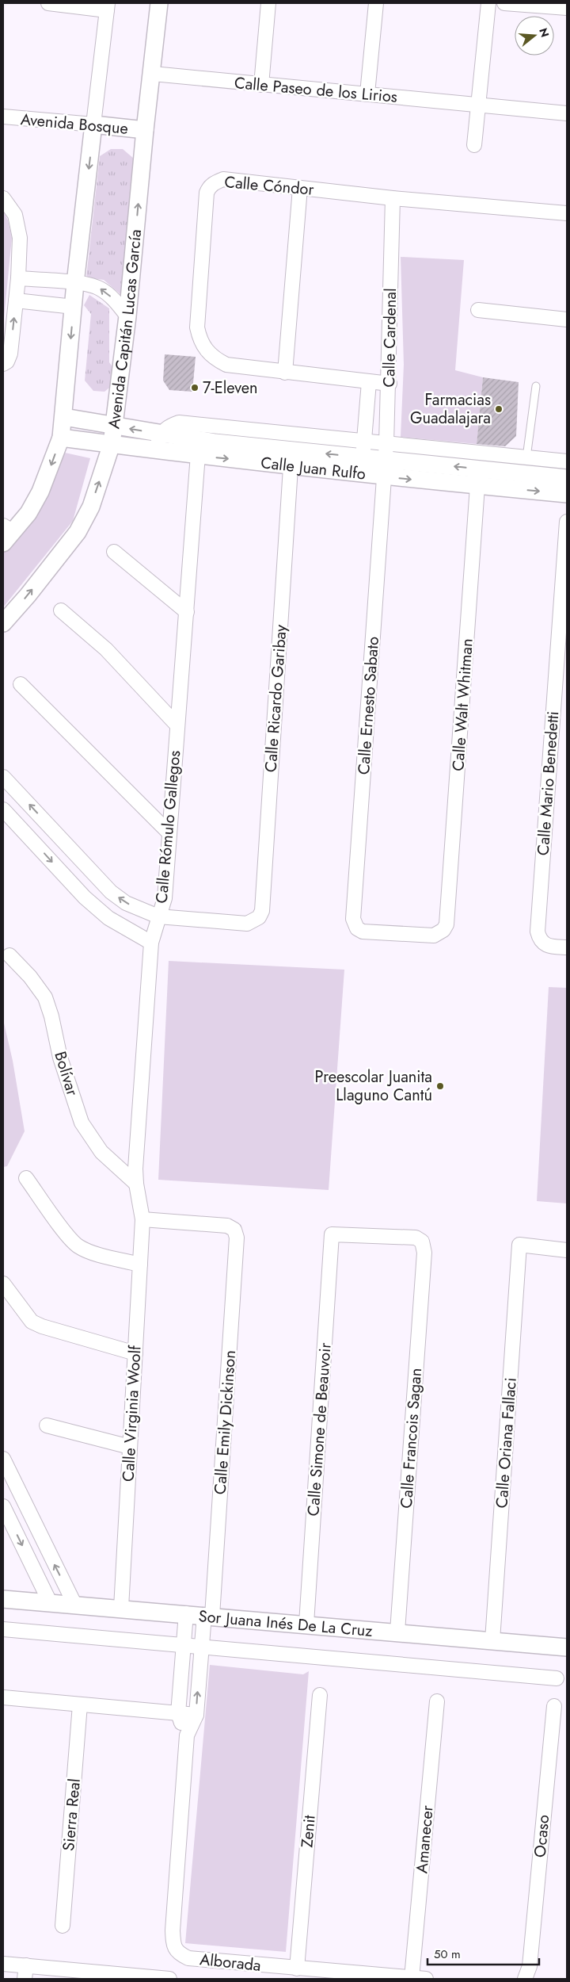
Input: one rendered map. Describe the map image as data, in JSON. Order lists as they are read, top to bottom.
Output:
{
  "streets": {
    "street": [
      "Calle Paseo de los Lirios",
      "Avenida Bosque",
      "Calle Cóndor",
      "Avenida Capitán Lucas García",
      "Calle Cardenal",
      "Calle Juan Rulfo",
      "Calle Ricardo Garibay",
      "Calle Walt Whitman",
      "Calle Ernesto Sabato",
      "Calle Mario Benedetti",
      "Calle Rómulo Gallegos",
      "Bolívar",
      "Calle Virginia Woolf",
      "Calle Emily Dickinson",
      "Calle Simone de Beauvoir",
      "Calle Francois Sagan",
      "Calle Oriana Fallaci",
      "Sor Juana Inés De La Cruz",
      "Sierra Real",
      "Zenit",
      "Ocaso",
      "Amanecer",
      "Alborada"
    ]
  },
  "crossings": [
    ["Calle Paseo de los Lirios", "Avenida Capitán Lucas García"],
    ["Avenida Bosque", "Avenida Capitán Lucas García"],
    ["Calle Cóndor", "Calle Cardenal"],
    ["Avenida Capitán Lucas García", "Calle Juan Rulfo"],
    ["Calle Cardenal", "Calle Juan Rulfo"],
    ["Calle Cardenal", "Calle Ernesto Sabato"],
    ["Calle Juan Rulfo", "Calle Ricardo Garibay"],
    ["Calle Juan Rulfo", "Calle Walt Whitman"],
    ["Calle Juan Rulfo", "Calle Ernesto Sabato"],
    ["Calle Juan Rulfo", "Calle Rómulo Gallegos"],
    ["Calle Ricardo Garibay", "Calle Rómulo Gallegos"],
    ["Calle Walt Whitman", "Calle Ernesto Sabato"],
    ["Calle Rómulo Gallegos", "Bolívar"],
    ["Calle Rómulo Gallegos", "Calle Virginia Woolf"],
    ["Calle Rómulo Gallegos", "Calle Emily Dickinson"],
    ["Calle Virginia Woolf", "Calle Emily Dickinson"],
    ["Calle Virginia Woolf", "Sor Juana Inés De La Cruz"],
    ["Calle Emily Dickinson", "Sor Juana Inés De La Cruz"],
    ["Calle Simone de Beauvoir", "Calle Francois Sagan"],
    ["Calle Simone de Beauvoir", "Sor Juana Inés De La Cruz"],
    ["Calle Francois Sagan", "Sor Juana Inés De La Cruz"],
    ["Calle Oriana Fallaci", "Sor Juana Inés De La Cruz"],
    ["Zenit", "Alborada"],
    ["Amanecer", "Alborada"]
  ],
  "places": ["7-Eleven", "Farmacias Guadalajara", "Preescolar Juanita Llaguno Cantú"],
  "scale_bar": "50 m",
  "north": "right"
}
